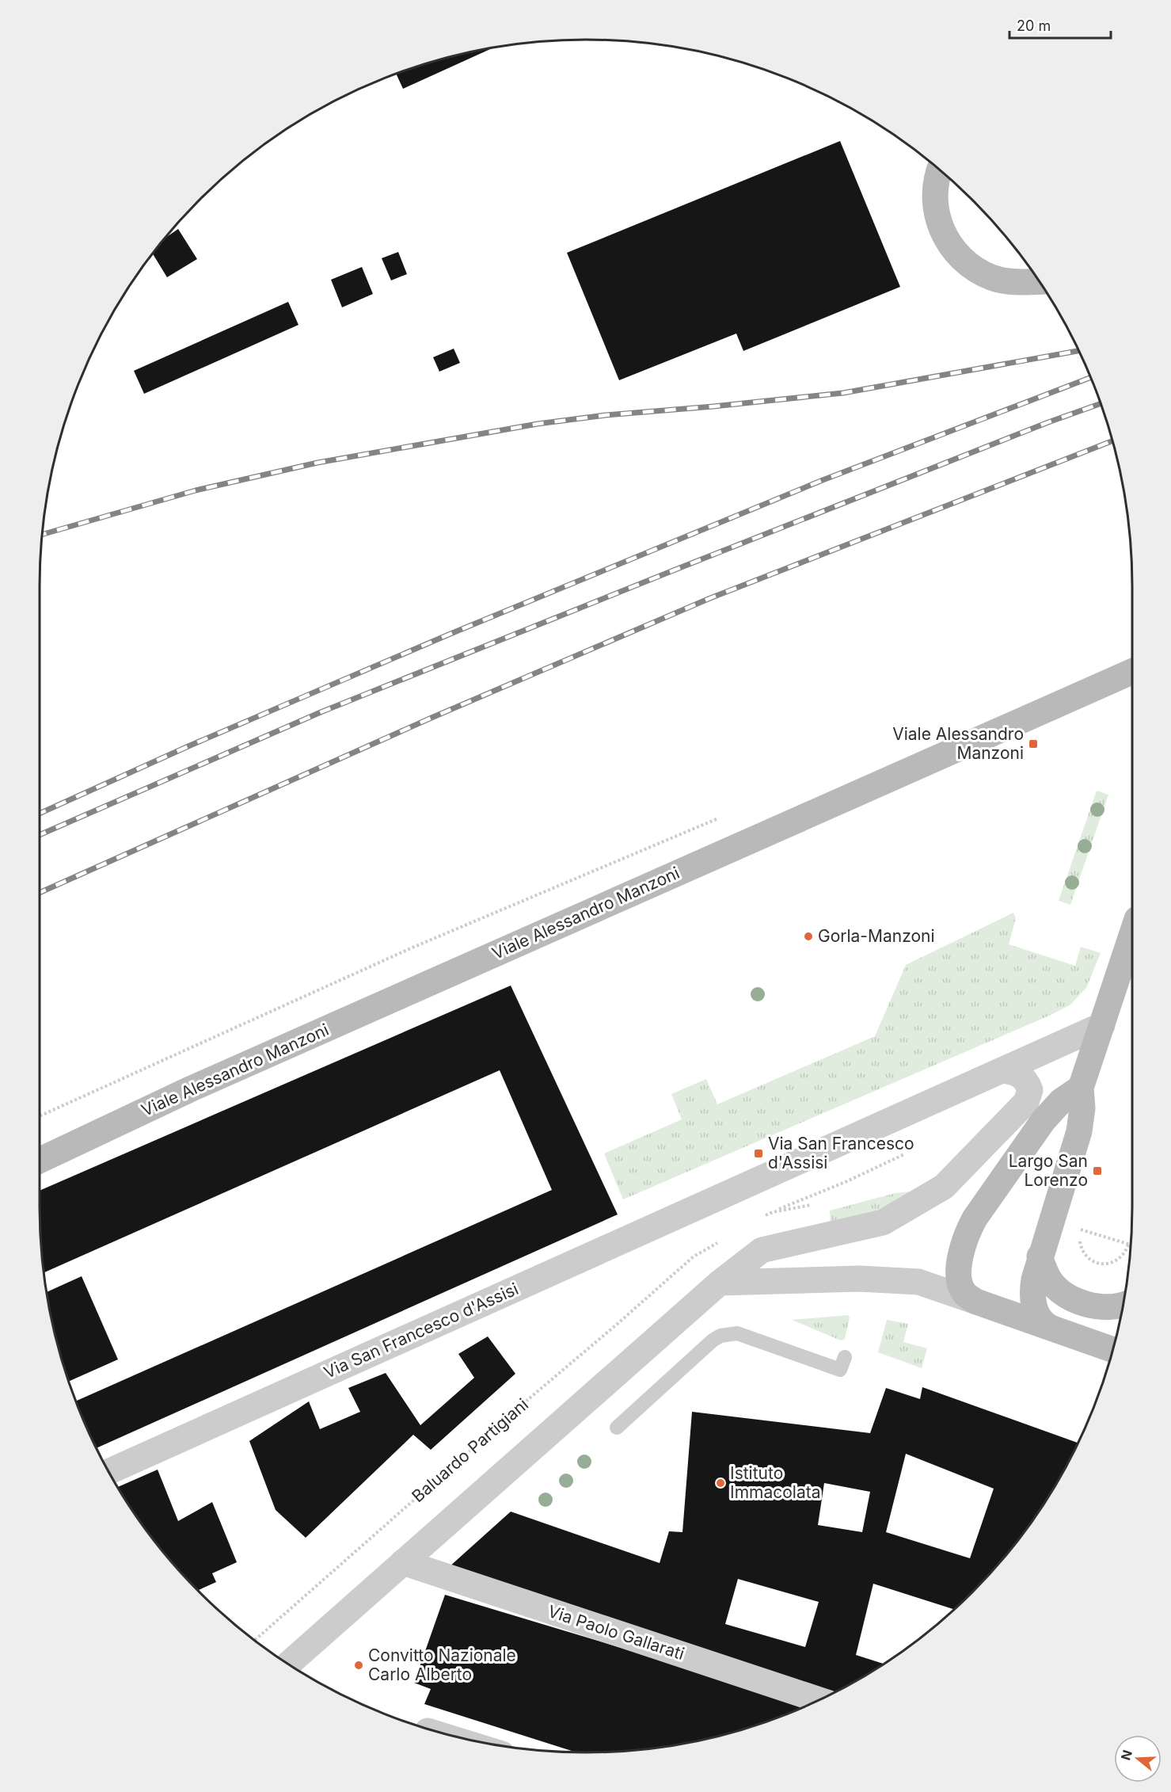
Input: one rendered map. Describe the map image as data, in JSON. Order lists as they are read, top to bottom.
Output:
{
  "streets": {
    "main road": ["Viale Alessandro Manzoni"],
    "street": ["Via San Francesco d'Assisi", "Via Paolo Gallarati"],
    "path": ["Baluardo Partigiani"]
  },
  "places": {
    "transit": ["Viale Alessandro Manzoni", "Via San Francesco d'Assisi", "Largo San Lorenzo"],
    "other": ["Gorla-Manzoni", "Istituto Immacolata", "Convitto Nazionale Carlo Alberto"]
  },
  "scale_bar": "20 m",
  "north": "left"
}
